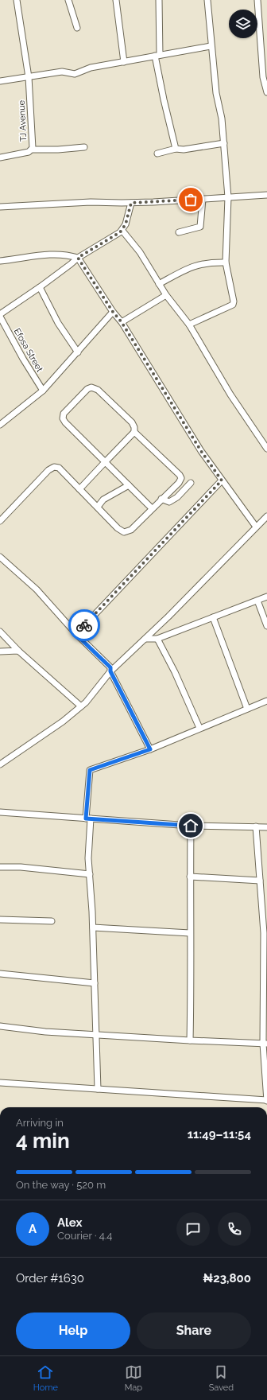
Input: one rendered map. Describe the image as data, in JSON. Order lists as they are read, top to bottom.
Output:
{
  "streets": {
    "street": ["TJ Avenue", "Efosa Street"]
  },
  "page": {
    "heading": ["4 min", "Arriving in", "11:49–11:54"],
    "panel": [
      "Alex",
      "Courier · 4.4",
      "Order #1630",
      "₦23,800"
    ],
    "bar": "On the way · 520 m",
    "round": "A",
    "buttons": ["Help", "Share"],
    "tabs": ["Home", "Map", "Saved"]
  }
}
